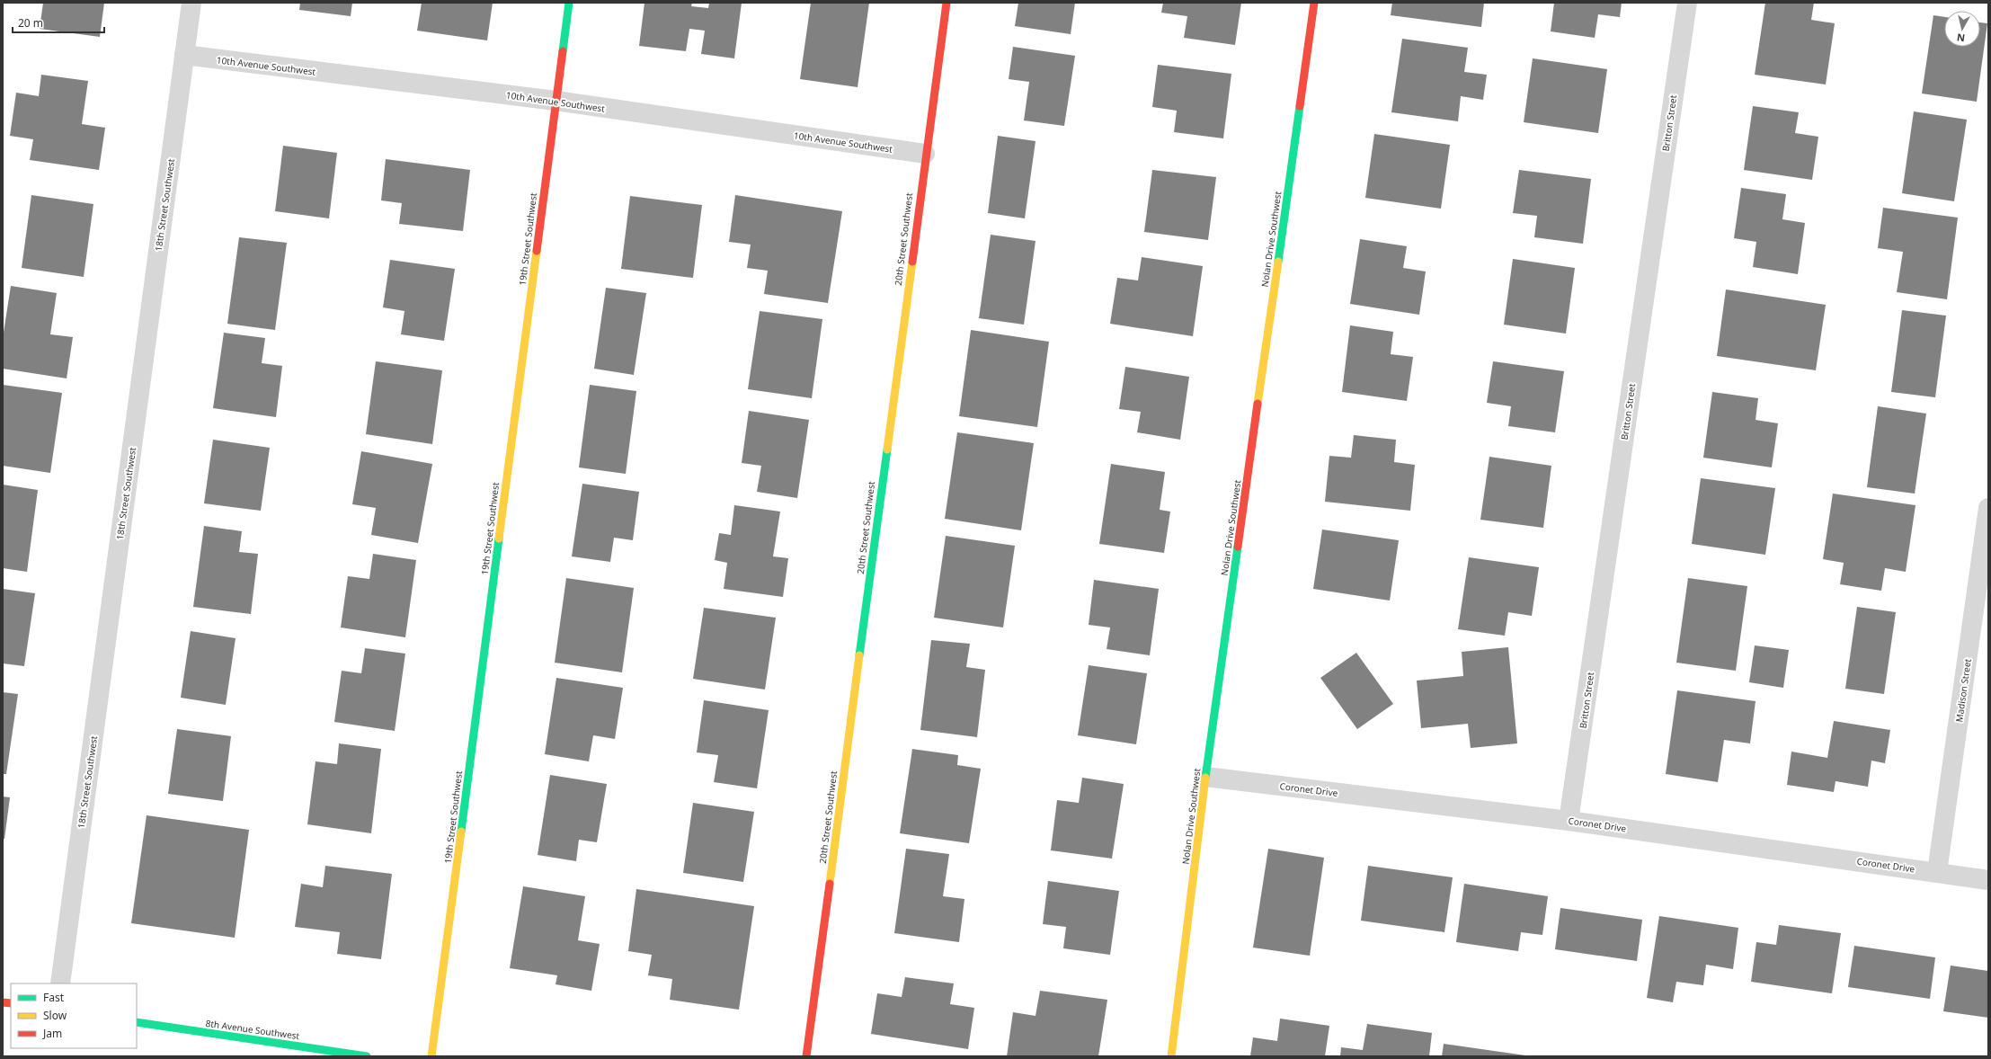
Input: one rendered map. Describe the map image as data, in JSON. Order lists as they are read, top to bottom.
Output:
{
  "streets": {
    "street": [
      "10th Avenue Southwest",
      "Britton Street",
      "18th Street Southwest",
      "19th Street Southwest",
      "20th Street Southwest",
      "Nolan Drive Southwest",
      "Madison Street",
      "Coronet Drive",
      "8th Avenue Southwest"
    ]
  },
  "crossings": [
    ["10th Avenue Southwest", "18th Street Southwest"],
    ["10th Avenue Southwest", "19th Street Southwest"],
    ["10th Avenue Southwest", "20th Street Southwest"],
    ["Britton Street", "Coronet Drive"],
    ["Nolan Drive Southwest", "Coronet Drive"],
    ["Madison Street", "Coronet Drive"]
  ],
  "legend": ["Fast", "Slow", "Jam"],
  "scale_bar": "20 m",
  "north": "bottom"
}
